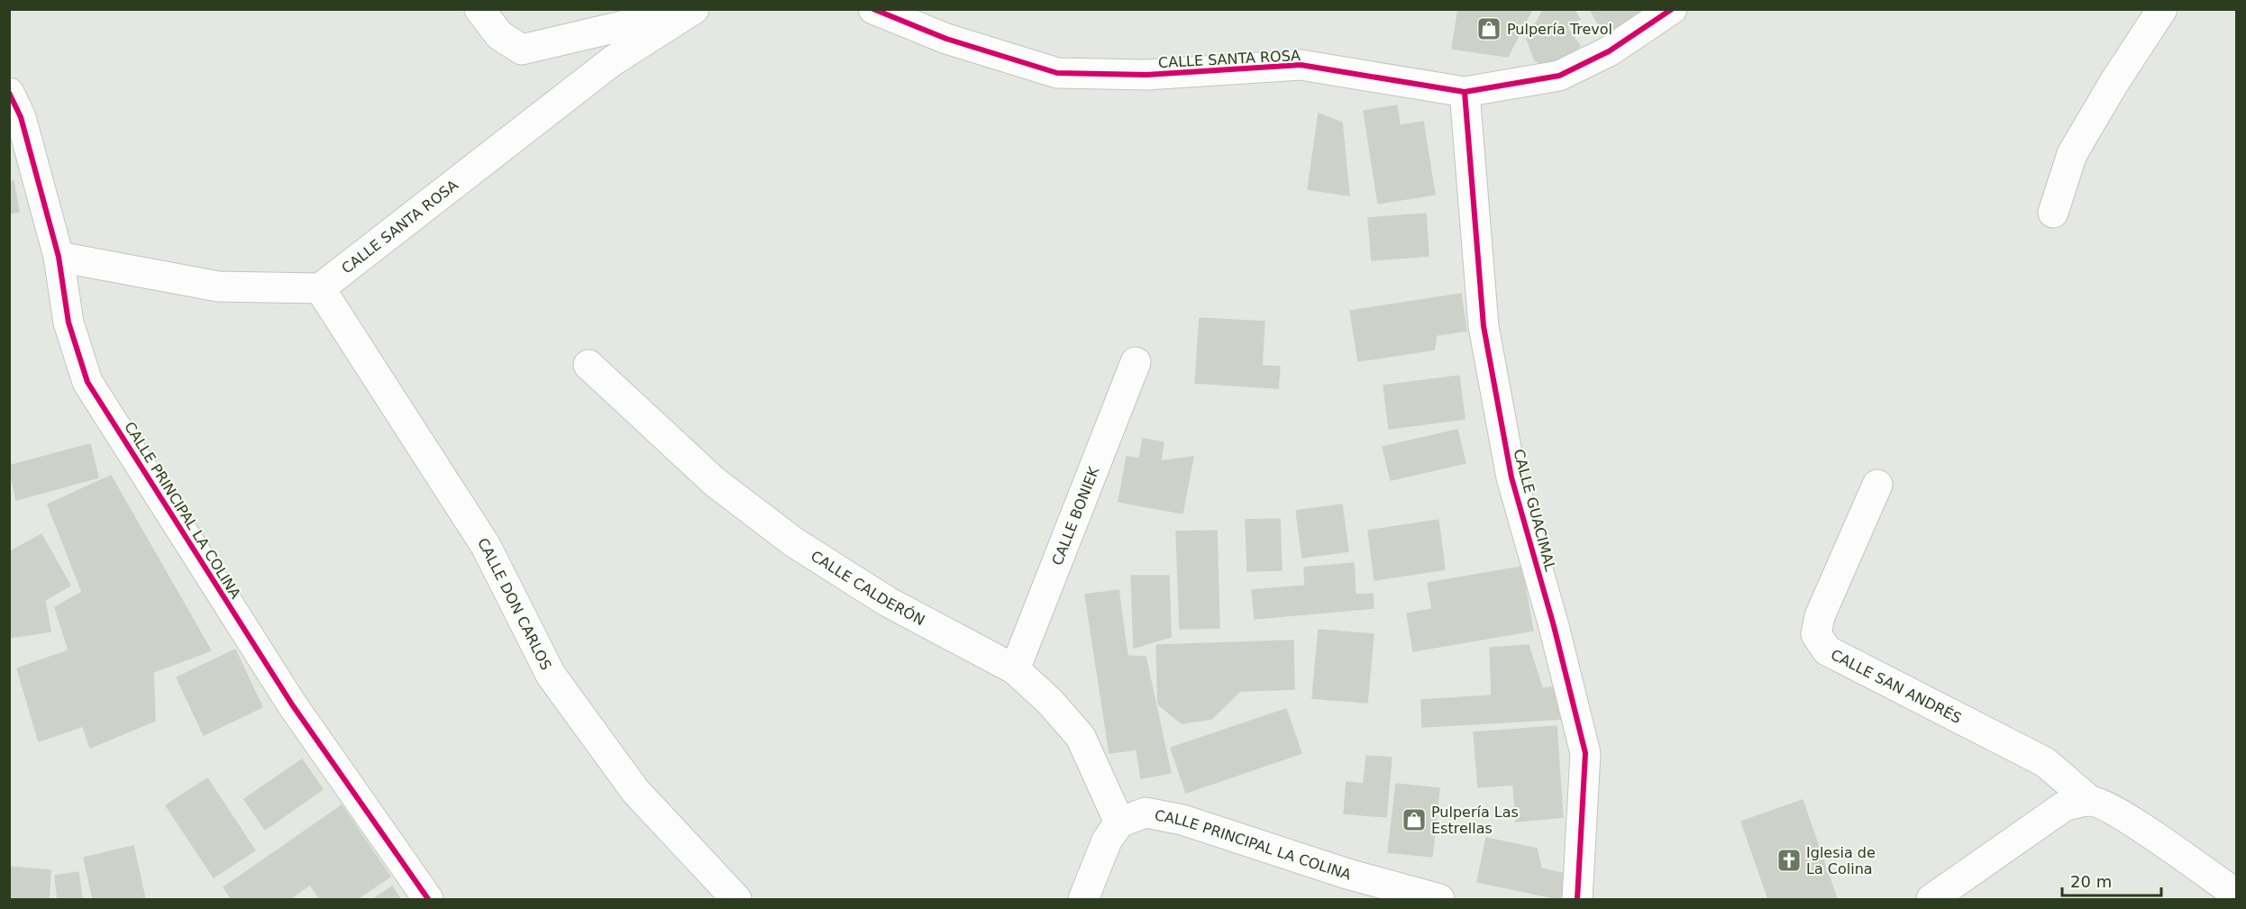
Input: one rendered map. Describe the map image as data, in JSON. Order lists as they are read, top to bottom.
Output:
{
  "streets": {
    "street": [
      "CALLE SANTA ROSA",
      "CALLE PRINCIPAL LA COLINA",
      "CALLE GUACIMAL",
      "CALLE BONIEK",
      "CALLE CALDERÓN",
      "CALLE DON CARLOS",
      "CALLE SAN ANDRÉS"
    ]
  },
  "crossings": [
    ["CALLE SANTA ROSA", "CALLE GUACIMAL"],
    ["CALLE SANTA ROSA", "CALLE DON CARLOS"],
    ["CALLE PRINCIPAL LA COLINA", "CALLE CALDERÓN"],
    ["CALLE BONIEK", "CALLE CALDERÓN"]
  ],
  "places": {
    "shop": ["Pulpería Trevol", "Pulpería Las Estrellas"],
    "church": ["Iglesia de La Colina"]
  },
  "scale_bar": "20 m"
}
